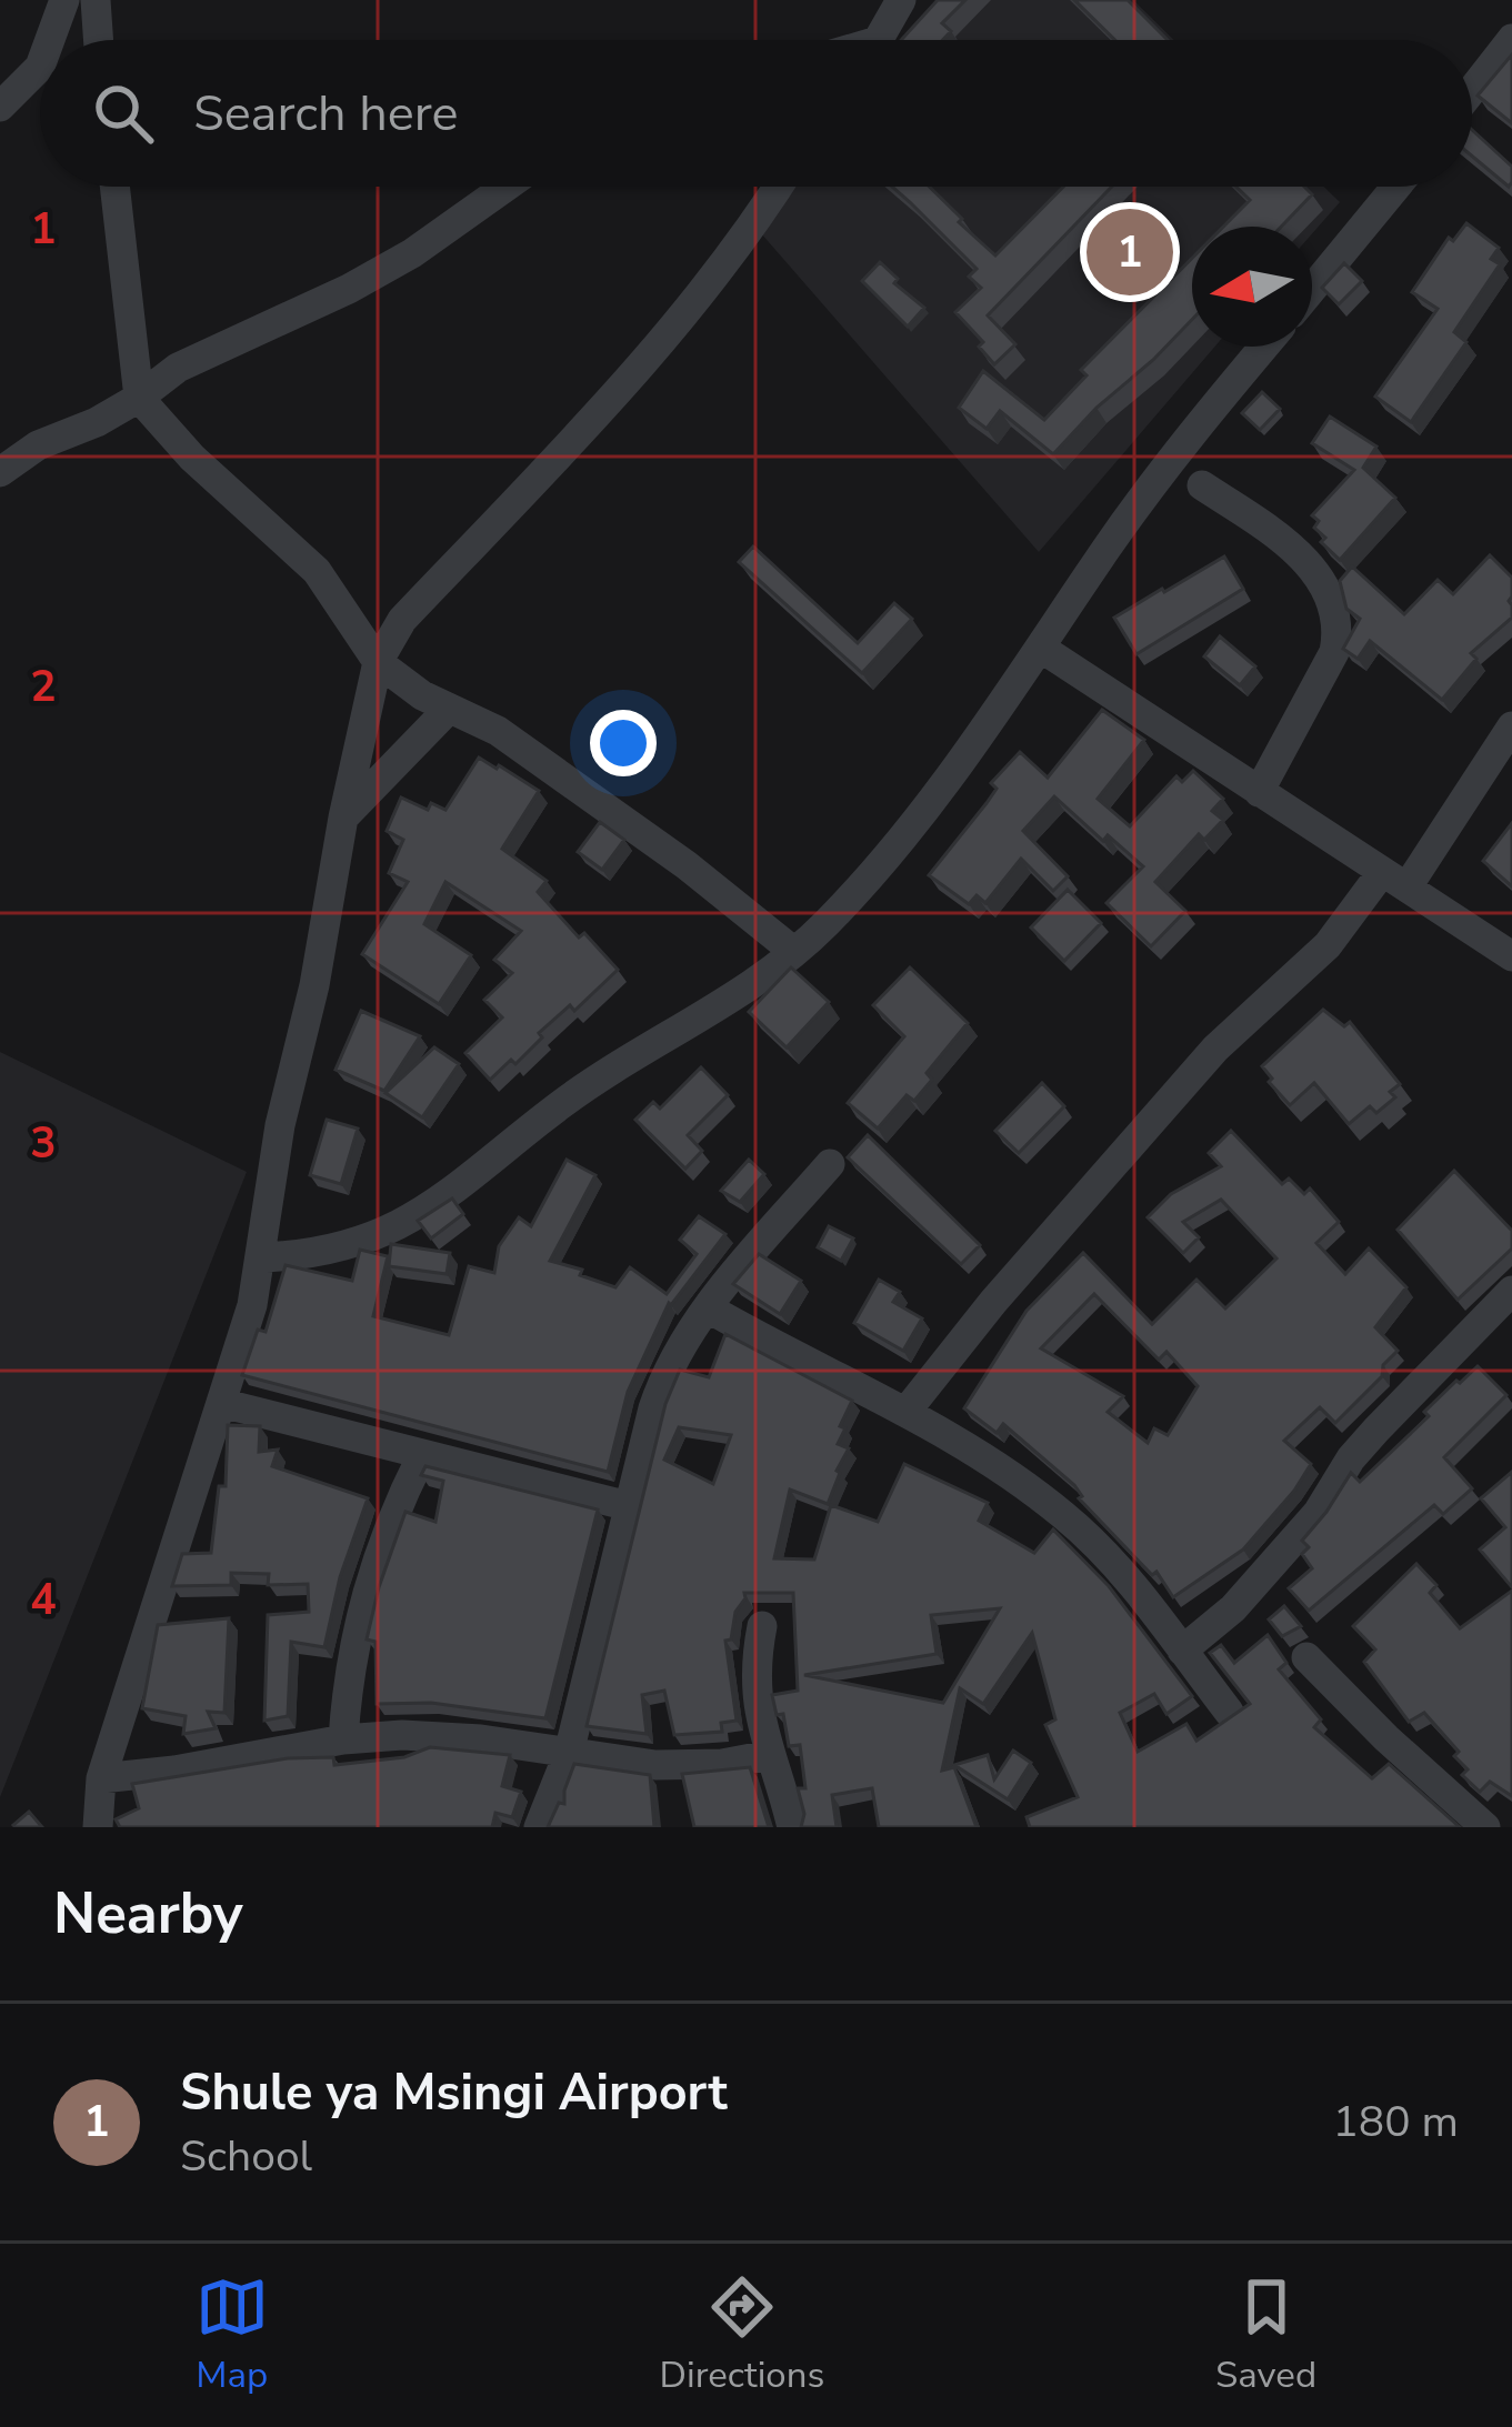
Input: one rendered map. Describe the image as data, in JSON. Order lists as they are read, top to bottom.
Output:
{
  "north": "left",
  "page": {
    "search": "Search here",
    "pins": "1",
    "heading": "Nearby",
    "list": [
      {
        "mark": "1",
        "name": "Shule ya Msingi Airport",
        "note": "School",
        "value": "180 m"
      }
    ],
    "nav": ["Map", "Directions", "Saved"]
  },
  "grid": {
    "rows": [
      "1",
      "2",
      "3",
      "4"
    ]
  }
}
